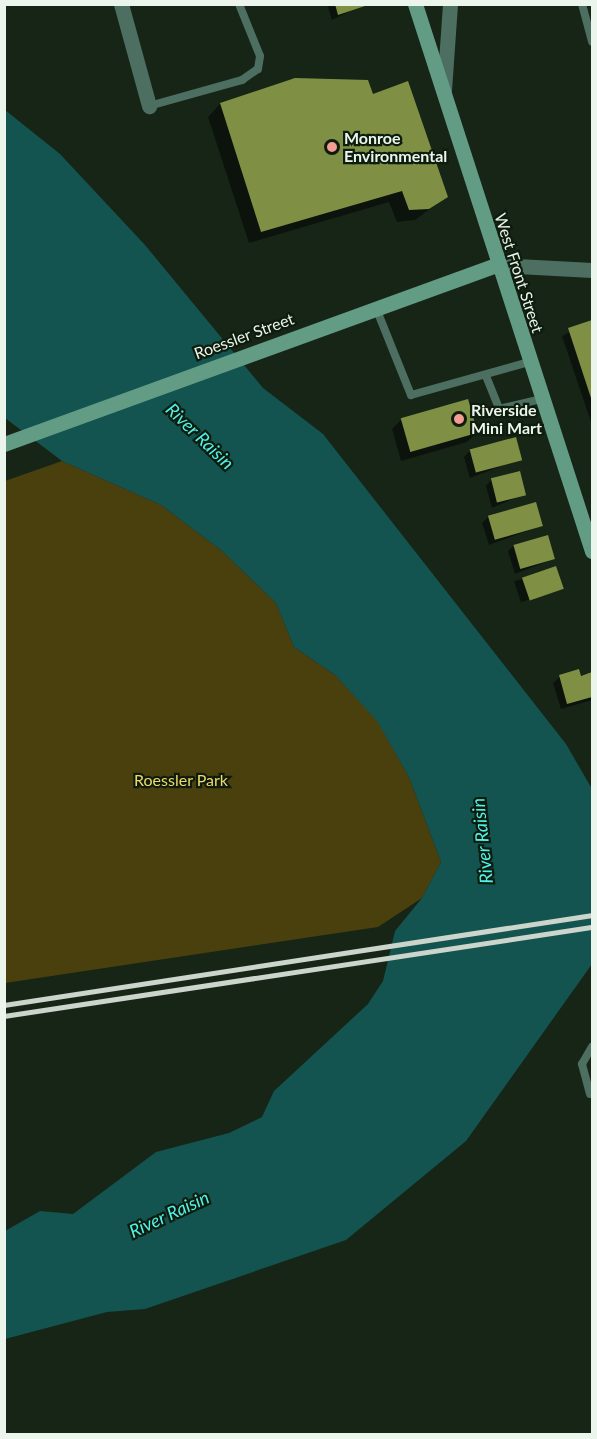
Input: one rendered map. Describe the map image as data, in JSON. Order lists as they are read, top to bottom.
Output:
{
  "streets": {
    "street": ["West Front Street", "Roessler Street"]
  },
  "crossings": [
    ["West Front Street", "Roessler Street"]
  ],
  "water": ["River Raisin"],
  "parks": ["Roessler Park"],
  "places": ["Monroe Environmental", "Riverside Mini Mart"]
}
